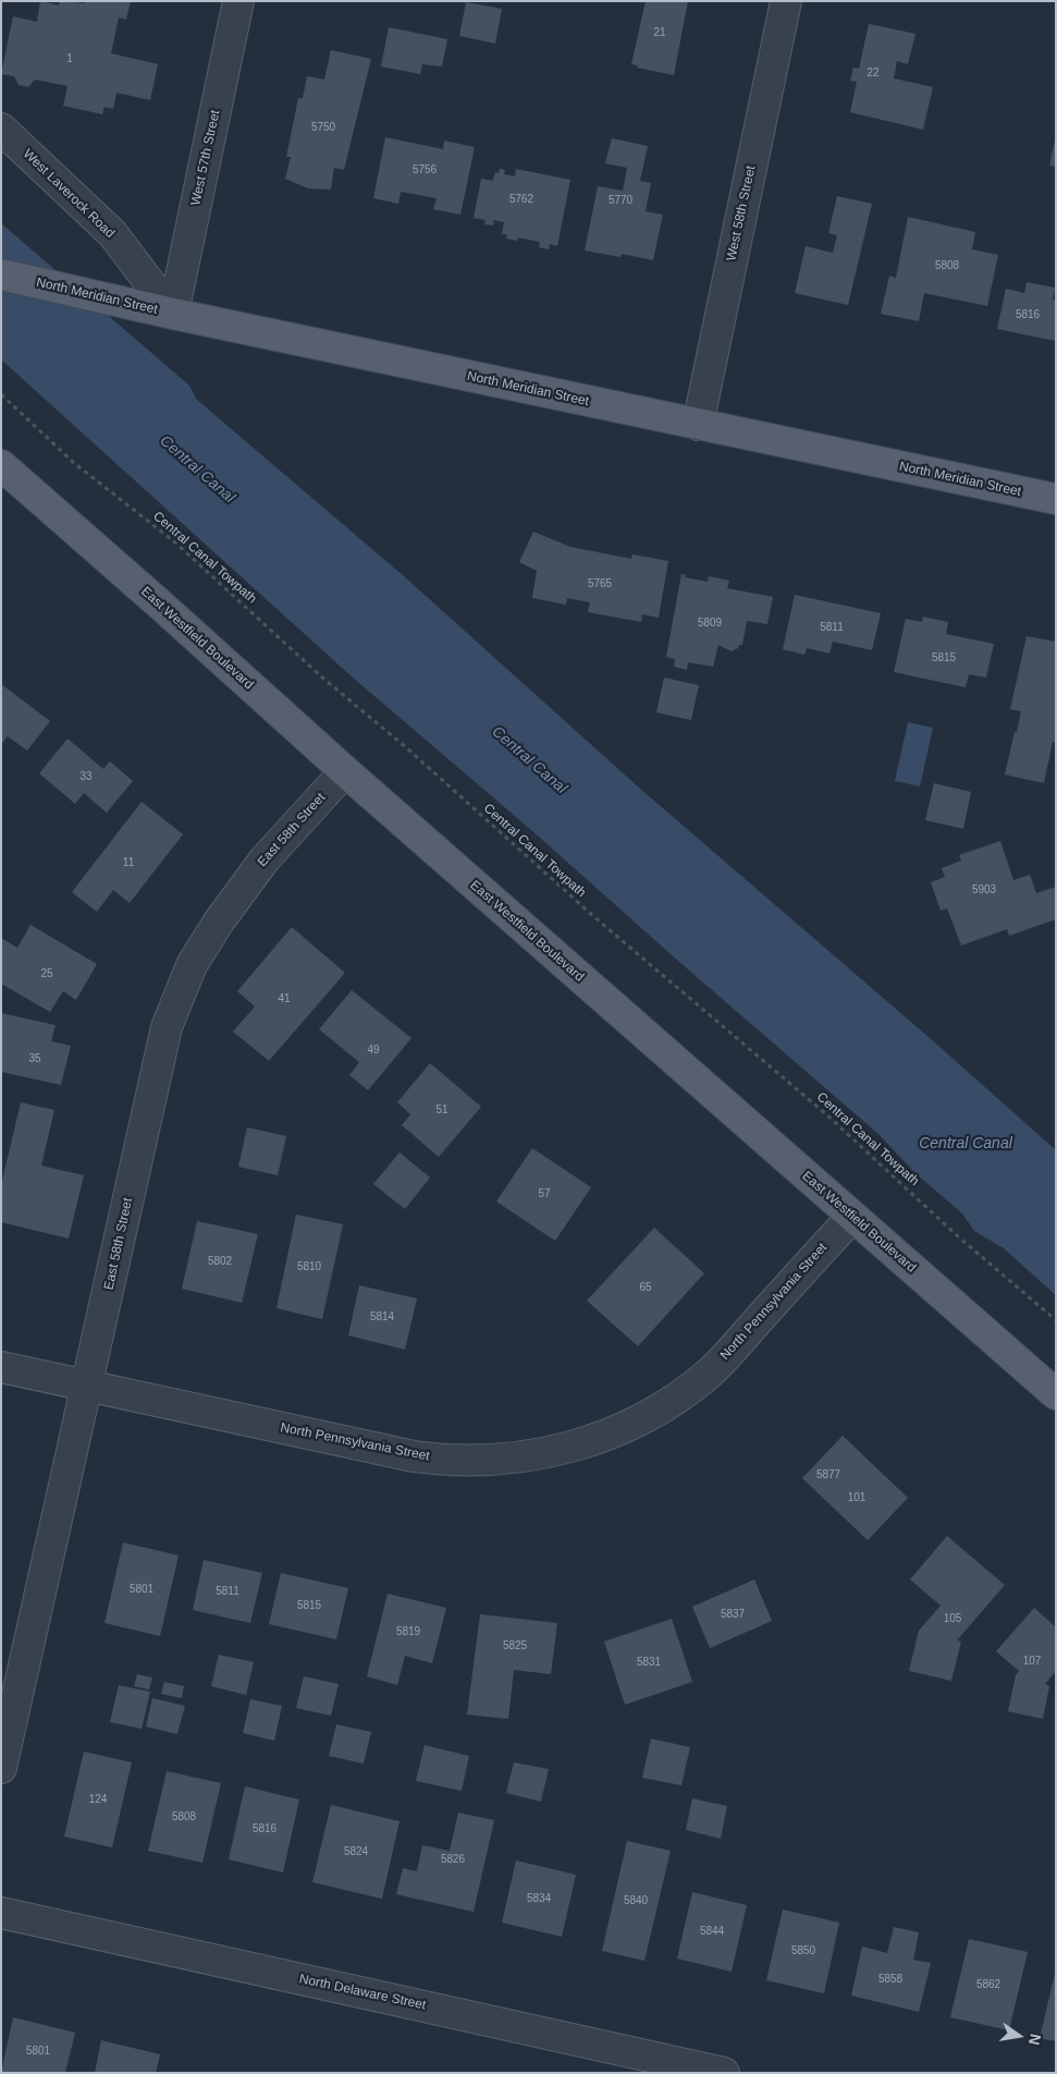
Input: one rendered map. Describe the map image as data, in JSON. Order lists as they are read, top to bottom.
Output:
{
  "streets": {
    "main road": ["North Meridian Street", "East Westfield Boulevard"],
    "street": [
      "West 57th Street",
      "West Laverock Road",
      "West 58th Street",
      "East 58th Street",
      "North Pennsylvania Street",
      "North Delaware Street"
    ],
    "path": ["Central Canal Towpath"]
  },
  "crossings": [
    ["West 57th Street", "West Laverock Road"],
    ["West 57th Street", "North Meridian Street"],
    ["West Laverock Road", "North Meridian Street"],
    ["West 58th Street", "North Meridian Street"],
    ["East Westfield Boulevard", "East 58th Street"],
    ["East Westfield Boulevard", "North Pennsylvania Street"],
    ["East 58th Street", "North Pennsylvania Street"]
  ],
  "water": ["Central Canal"],
  "house_numbers": [
    "21",
    "1",
    "22",
    "5750",
    "5756",
    "5762",
    "5770",
    "5808",
    "5816",
    "5765",
    "5809",
    "5811",
    "5815",
    "33",
    "11",
    "5903",
    "25",
    "41",
    "49",
    "35",
    "51",
    "57",
    "5802",
    "5810",
    "65",
    "5814",
    "5877",
    "101",
    "5801",
    "5811",
    "5815",
    "5837",
    "105",
    "5819",
    "5825",
    "107",
    "5831",
    "124",
    "5808",
    "5816",
    "5824",
    "5826",
    "5834",
    "5840",
    "5844",
    "5850",
    "5858",
    "5862",
    "5801"
  ],
  "north": "right"
}
